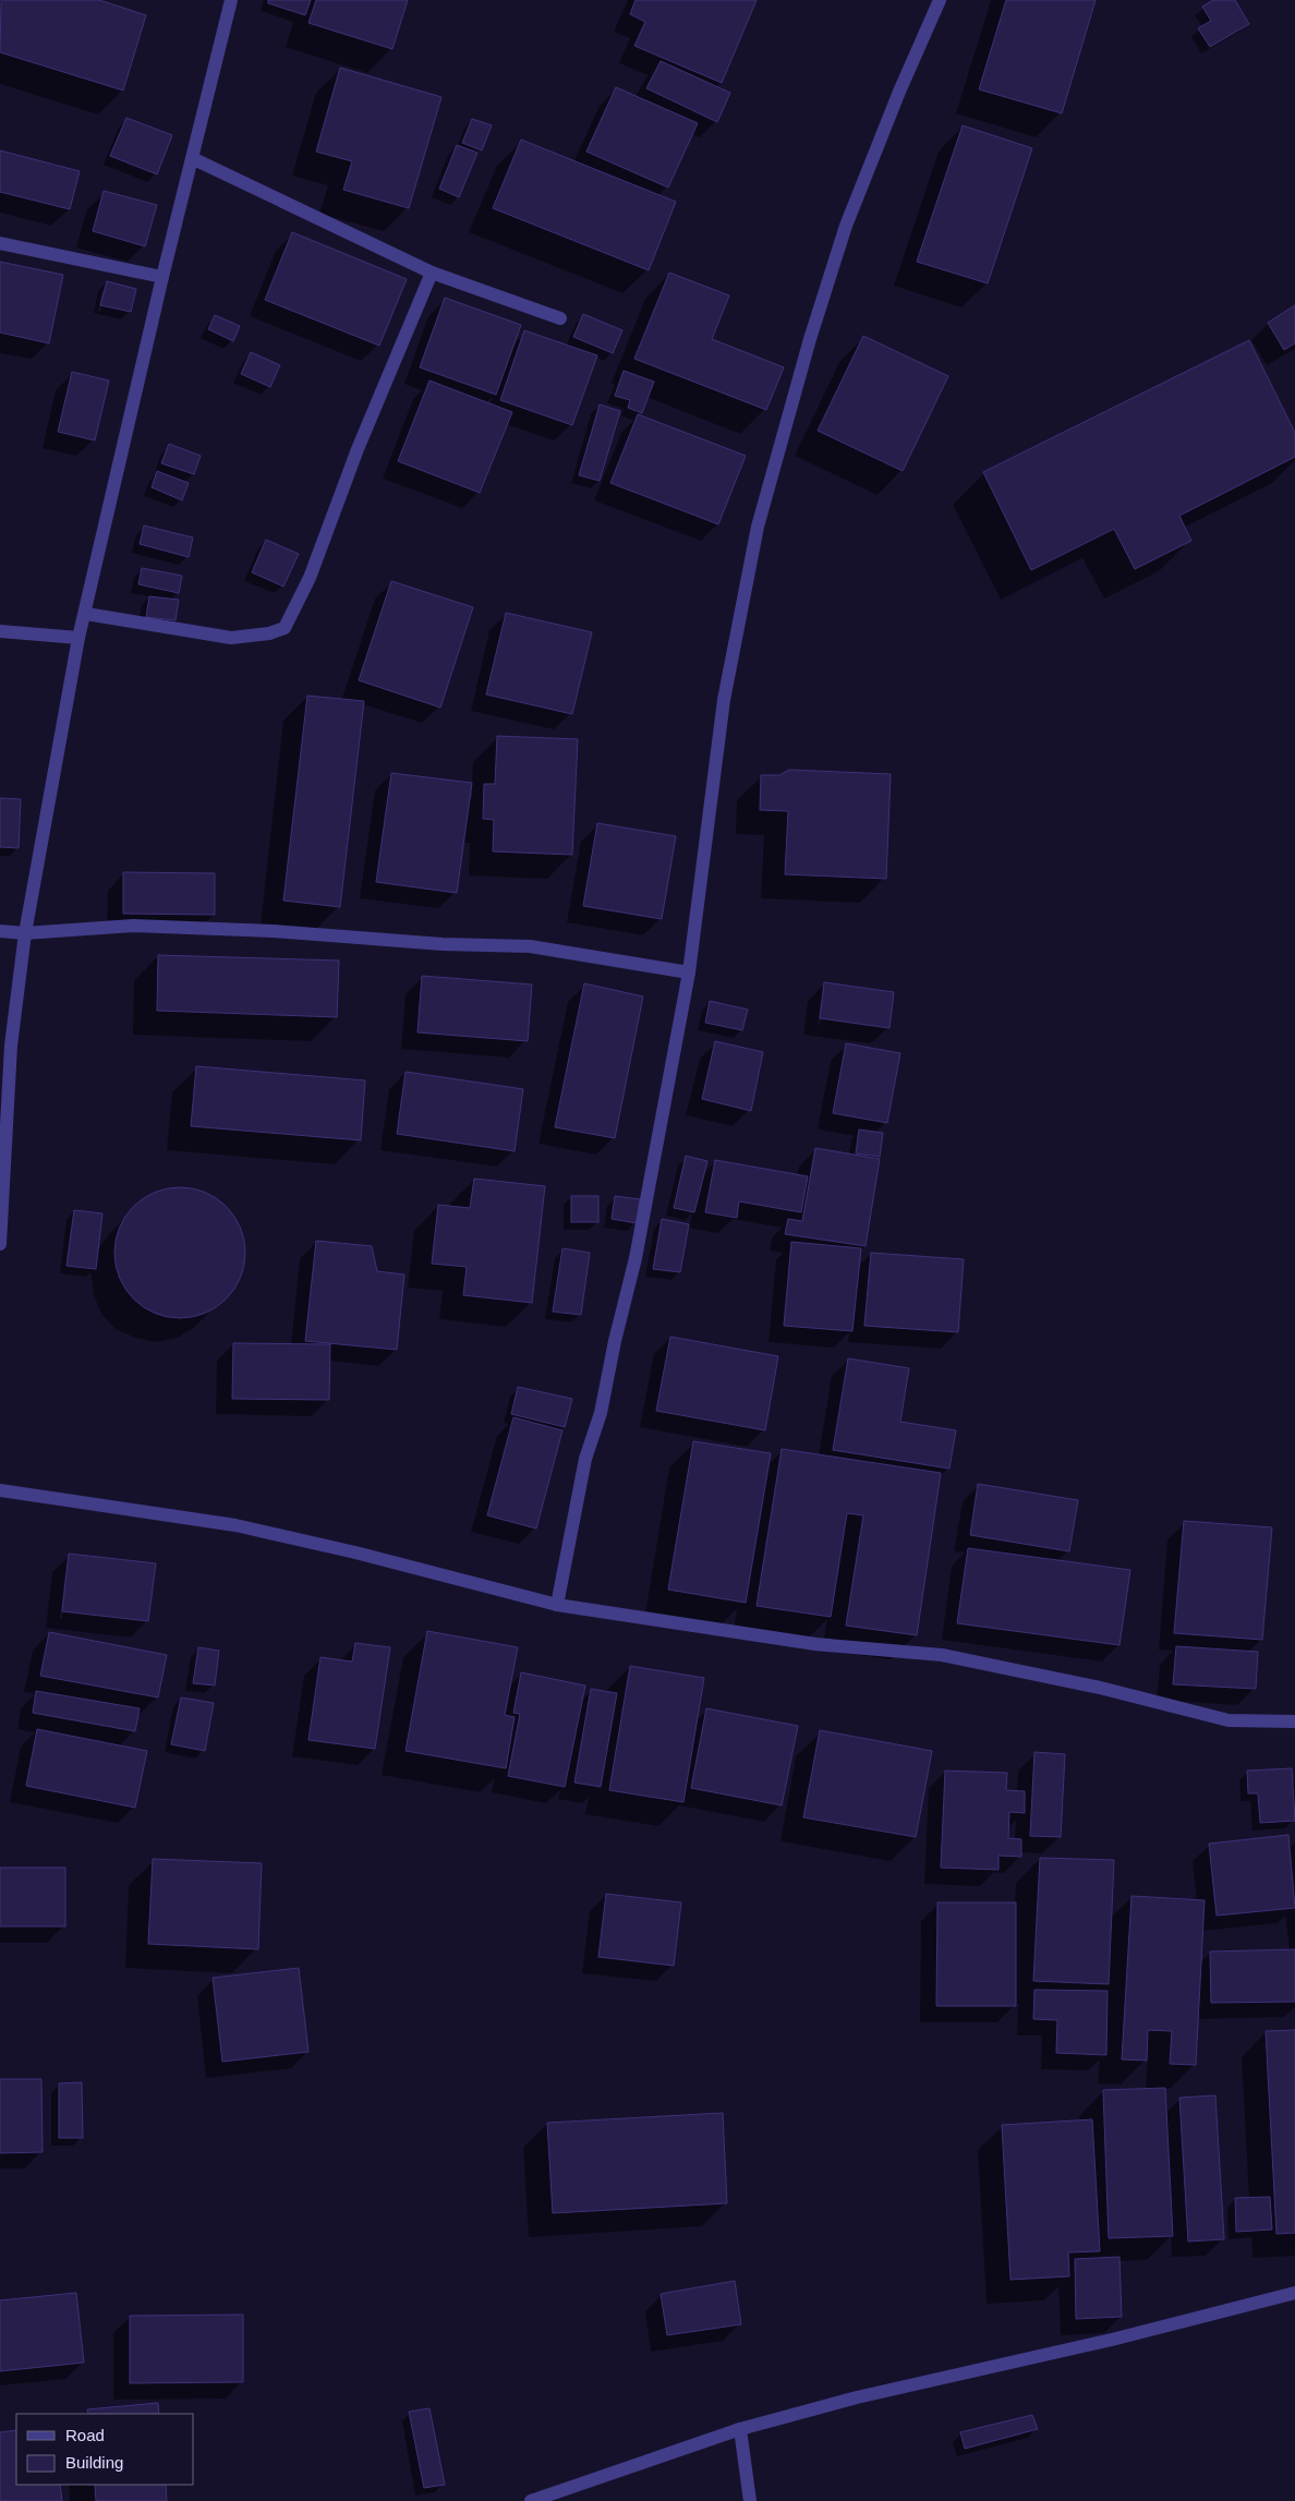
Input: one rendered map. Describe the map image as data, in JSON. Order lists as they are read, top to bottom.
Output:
{
  "legend": ["Road", "Building"]
}
